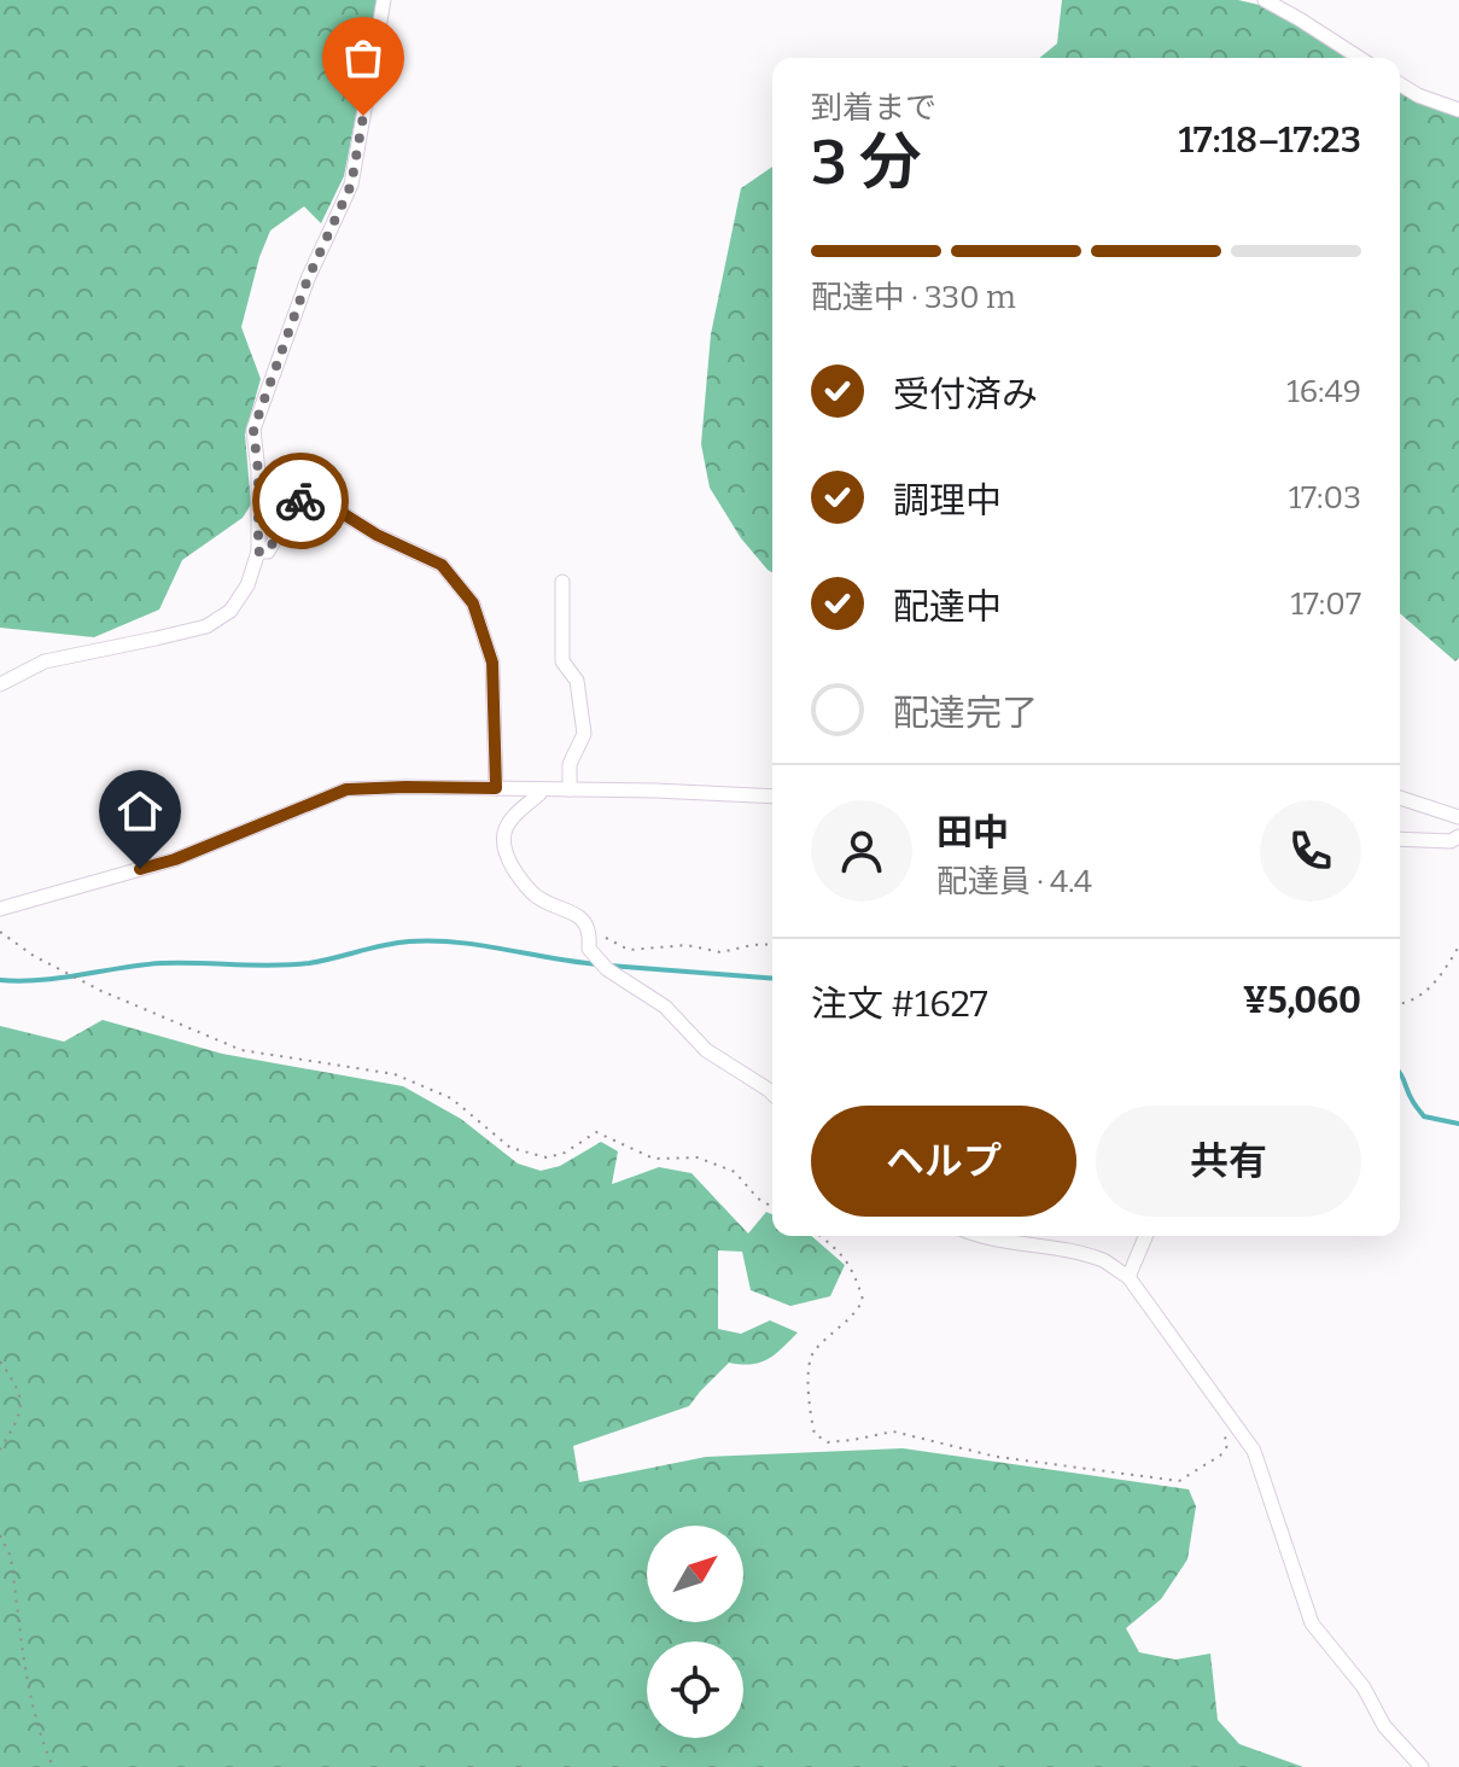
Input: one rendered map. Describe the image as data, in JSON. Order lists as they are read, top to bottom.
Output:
{
  "north": "top right",
  "page": {
    "heading": ["3 分", "到着まで", "17:18–17:23"],
    "panel": [
      "田中",
      "配達員 · 4.4",
      "注文 #1627",
      "¥5,060"
    ],
    "bar": "配達中 · 330 m",
    "list": [
      ["受付済み", "16:49"],
      ["調理中", "17:03"],
      ["配達中", "17:07"],
      "配達完了"
    ],
    "buttons": ["ヘルプ", "共有"]
  }
}
